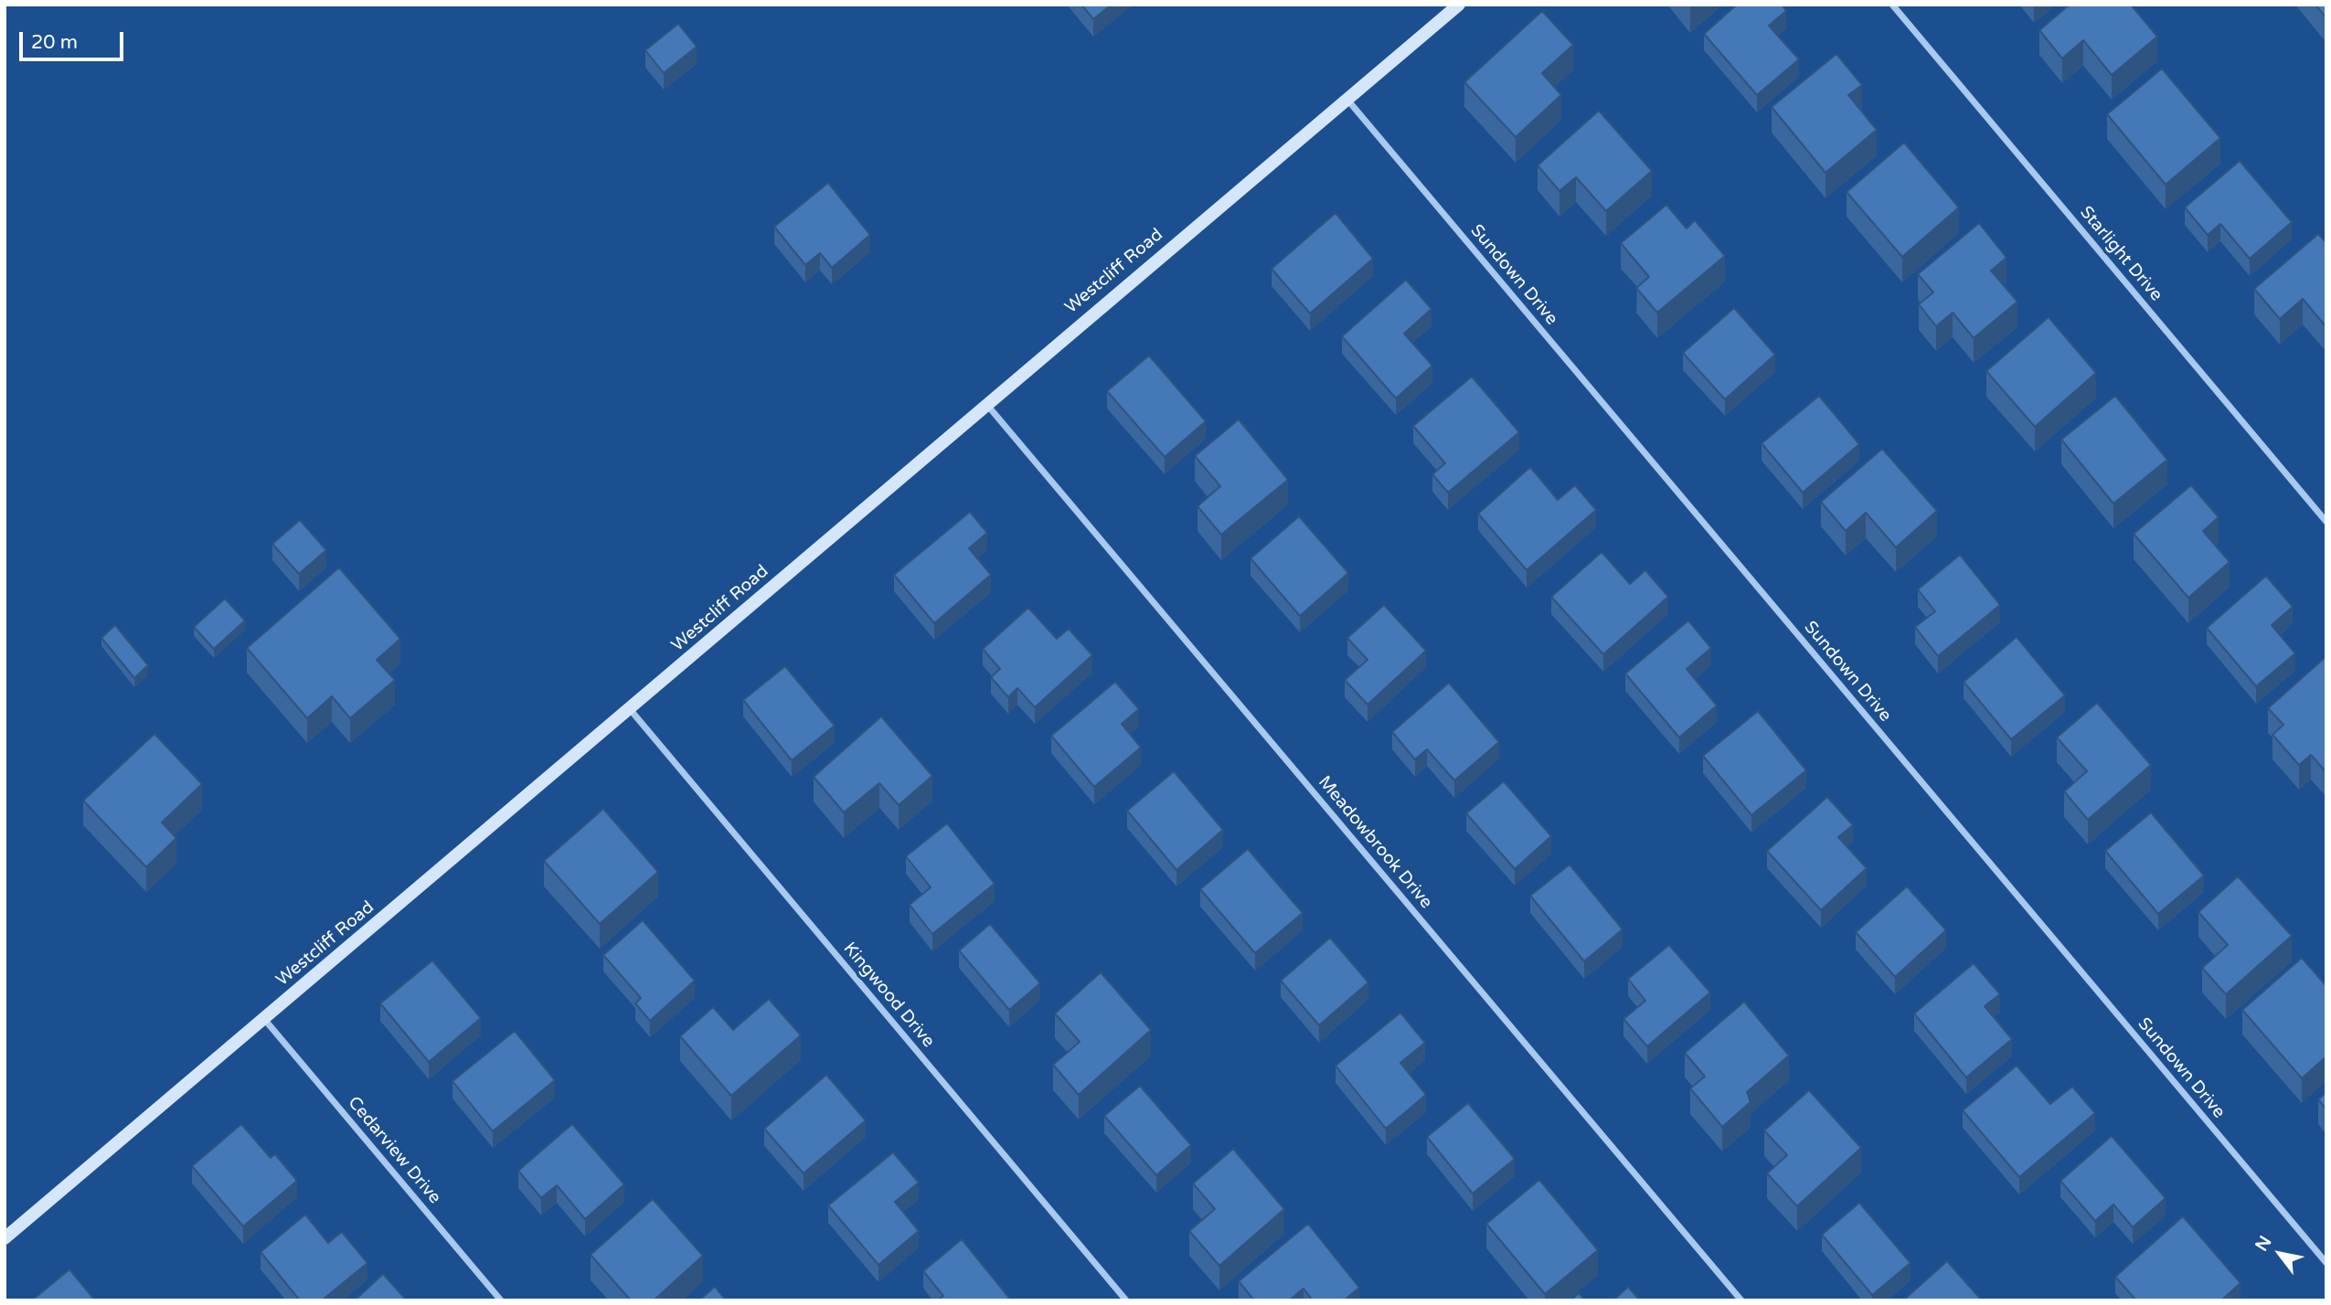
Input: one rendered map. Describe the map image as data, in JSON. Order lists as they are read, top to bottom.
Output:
{
  "streets": {
    "street": [
      "Starlight Drive",
      "Westcliff Road",
      "Sundown Drive",
      "Meadowbrook Drive",
      "Kingwood Drive",
      "Cedarview Drive"
    ]
  },
  "crossings": [
    ["Westcliff Road", "Sundown Drive"],
    ["Westcliff Road", "Meadowbrook Drive"],
    ["Westcliff Road", "Kingwood Drive"],
    ["Westcliff Road", "Cedarview Drive"]
  ],
  "scale_bar": "20 m",
  "north": "top left"
}
